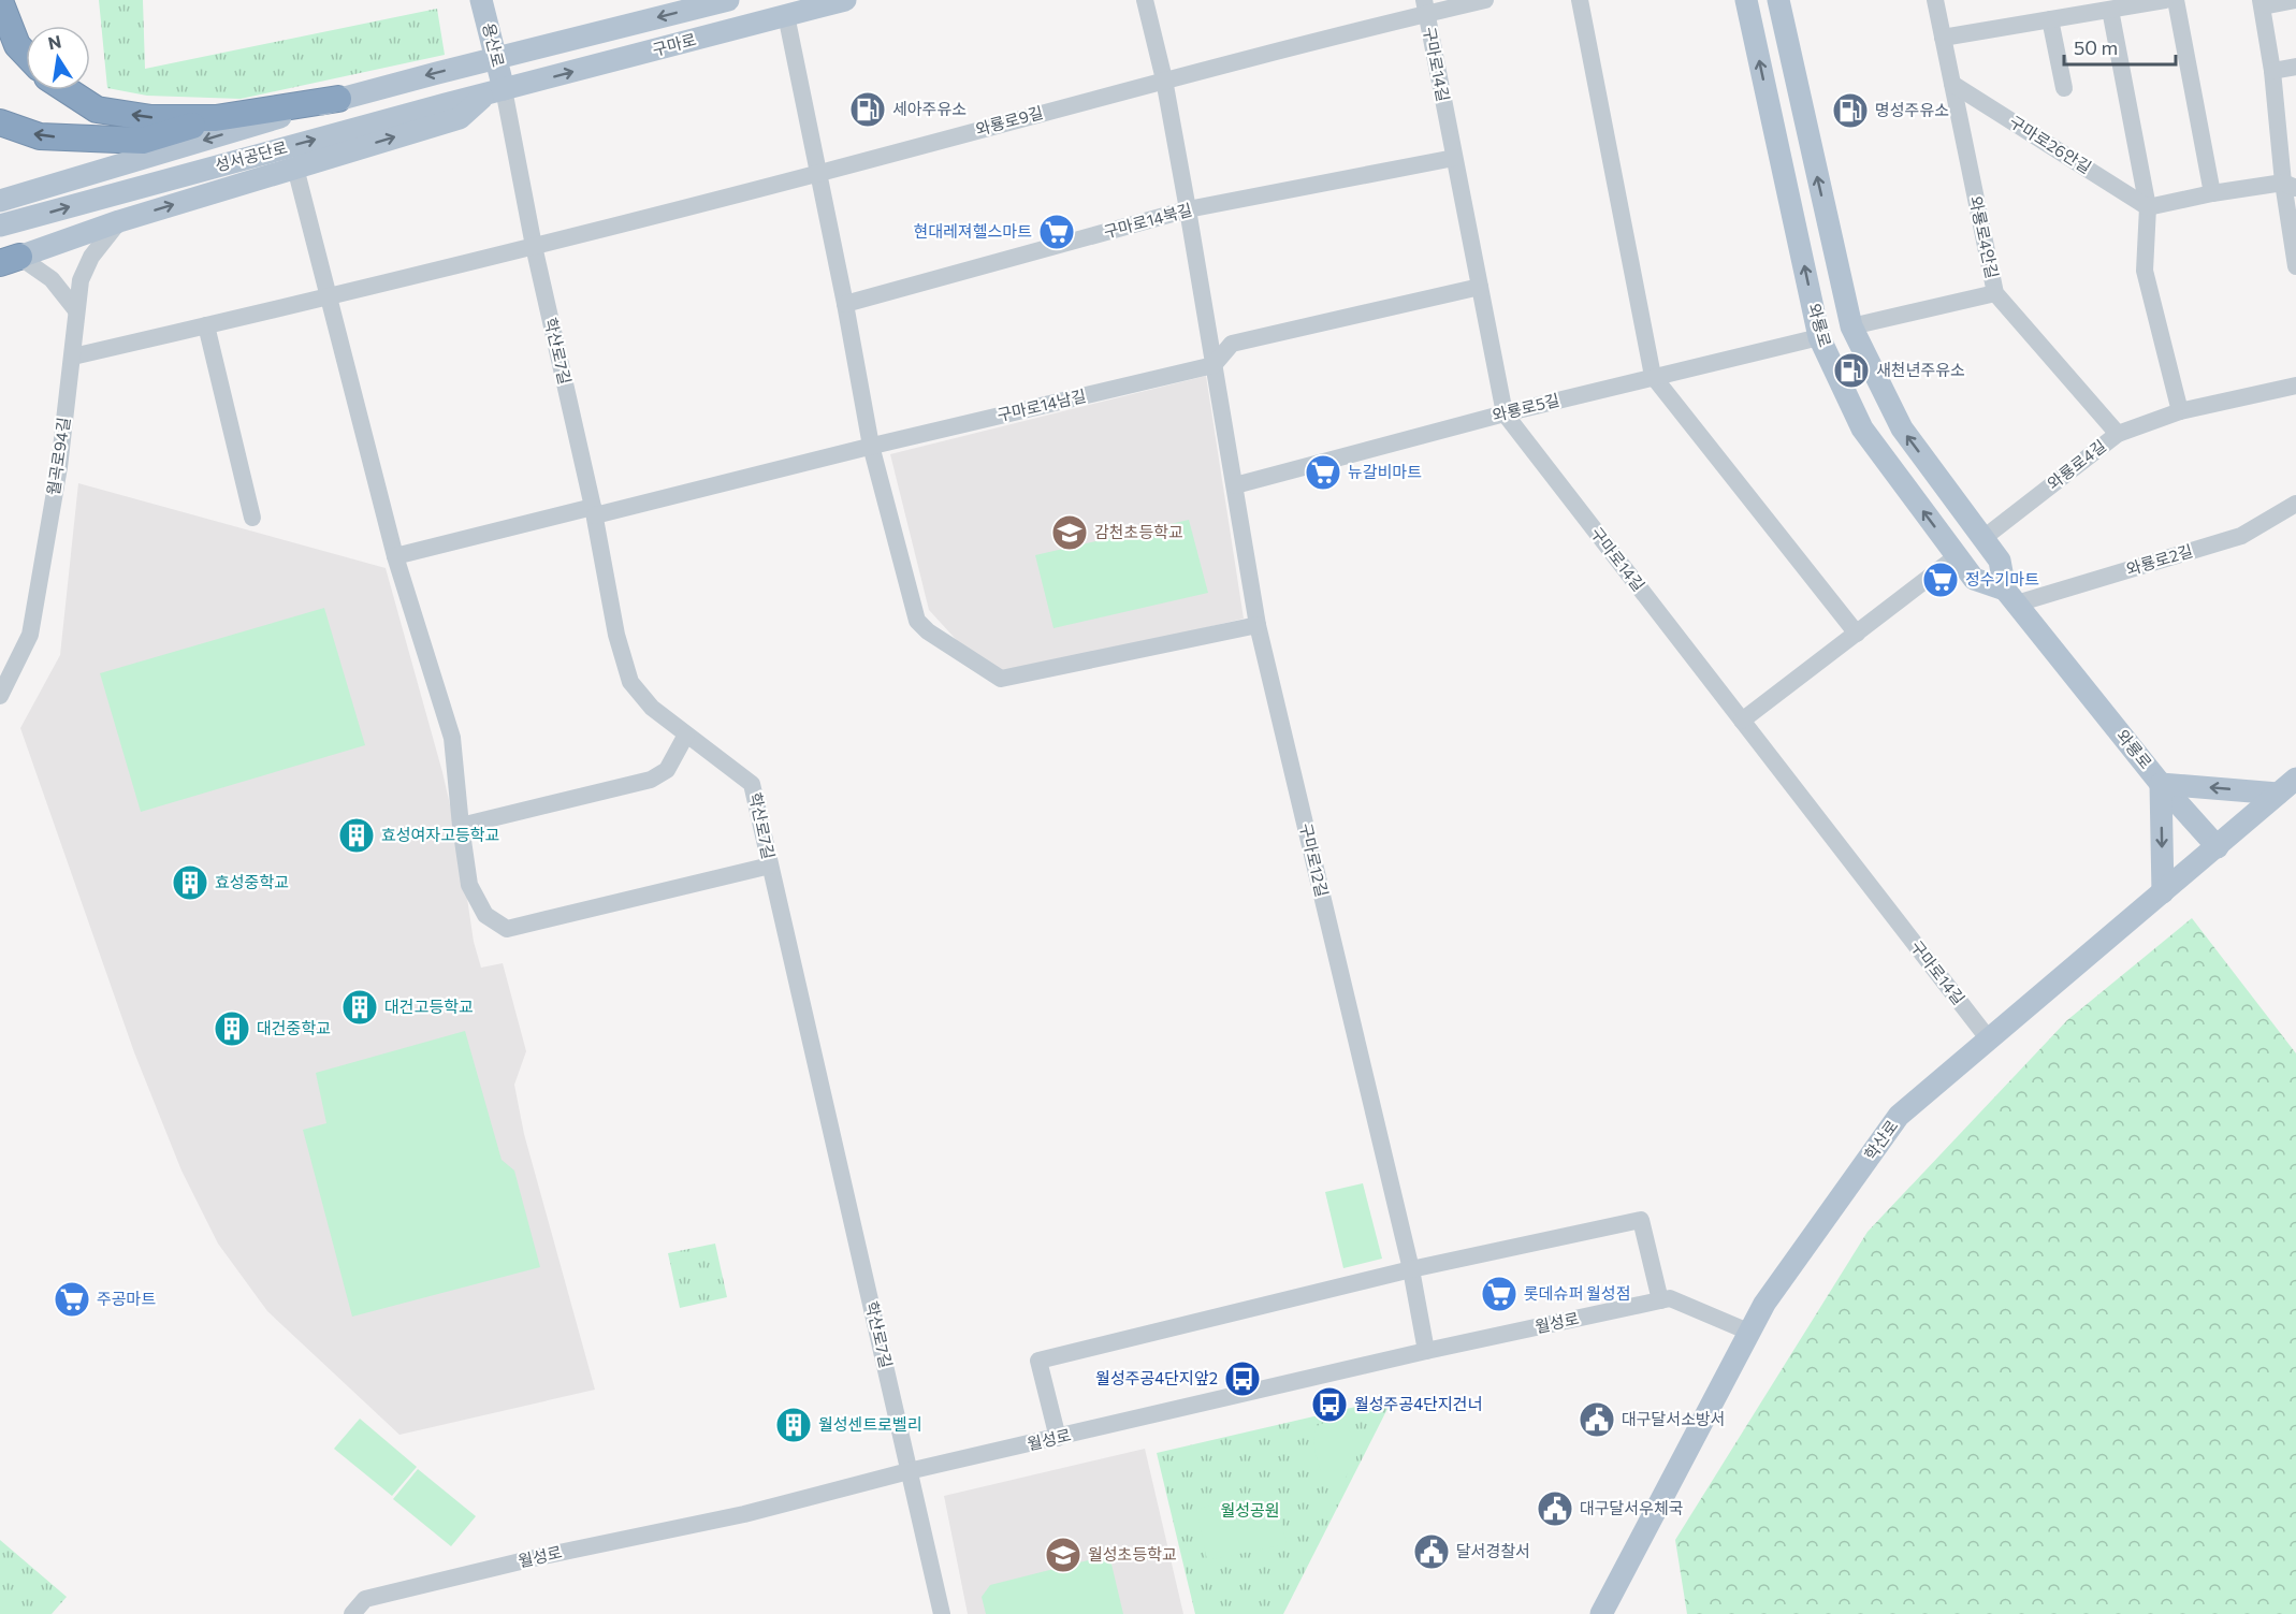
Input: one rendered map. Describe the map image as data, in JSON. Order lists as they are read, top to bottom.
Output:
{
  "streets": {
    "main road": [
      "용산로",
      "구마로",
      "성서공단로",
      "와룡로",
      "학산로"
    ],
    "street": [
      "구마로14길",
      "와룡로9길",
      "구마로26안길",
      "구마로14북길",
      "와룡로4안길",
      "학산로7길",
      "구마로14남길",
      "와룡로5길",
      "월곡로94길",
      "와룡로4길",
      "와룡로2길",
      "구마로12길",
      "월성로"
    ]
  },
  "crossings": [
    ["용산로", "구마로"],
    ["용산로", "성서공단로"],
    ["용산로", "학산로7길"],
    ["구마로", "성서공단로"],
    ["구마로", "학산로7길"],
    ["구마로14길", "와룡로9길"],
    ["구마로14길", "구마로14북길"],
    ["구마로14길", "와룡로5길"],
    ["구마로14길", "학산로"],
    ["와룡로9길", "학산로7길"],
    ["와룡로9길", "월곡로94길"],
    ["와룡로9길", "구마로12길"],
    ["구마로26안길", "와룡로4안길"],
    ["성서공단로", "학산로7길"],
    ["구마로14북길", "구마로12길"],
    ["와룡로4안길", "와룡로4길"],
    ["와룡로", "와룡로5길"],
    ["와룡로", "와룡로4길"],
    ["와룡로", "와룡로2길"],
    ["와룡로", "학산로"],
    ["학산로7길", "구마로14남길"],
    ["학산로7길", "월성로"],
    ["구마로14남길", "구마로12길"],
    ["와룡로5길", "구마로12길"],
    ["구마로12길", "월성로"],
    ["학산로", "월성로"]
  ],
  "one_way": ["와룡로"],
  "parks": ["월성공원"],
  "places": {
    "fuel station": ["세아주유소", "명성주유소", "새천년주유소"],
    "supermarket": [
      "현대레져헬스마트",
      "뉴갈비마트",
      "정수기마트",
      "롯데슈퍼 월성점",
      "주공마트"
    ],
    "school or university": ["감천초등학교", "월성초등학교"],
    "building": [
      "효성여자고등학교",
      "효성중학교",
      "대건고등학교",
      "대건중학교",
      "월성센트로벨리"
    ],
    "bus stop": ["월성주공4단지앞2", "월성주공4단지건너"],
    "public building": ["대구달서소방서", "대구달서우체국", "달서경찰서"]
  },
  "scale_bar": "50 m",
  "north": "top"
}
